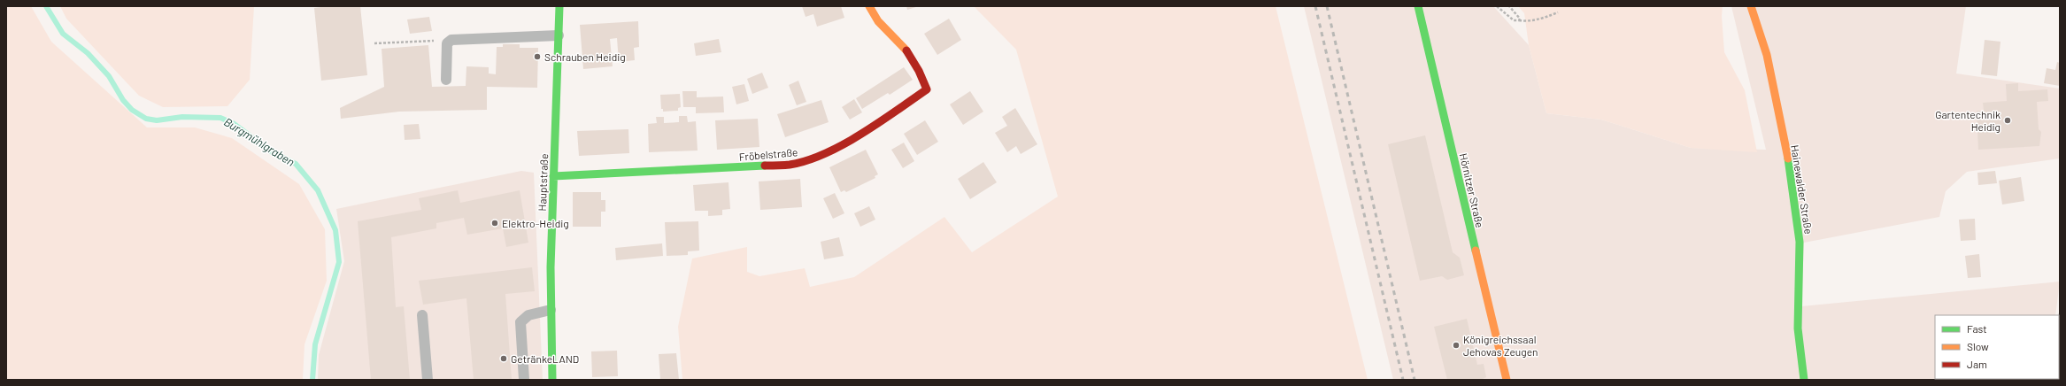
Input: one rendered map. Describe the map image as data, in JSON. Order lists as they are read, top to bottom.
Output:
{
  "streets": {
    "street": [
      "Fröbelstraße",
      "Hauptstraße",
      "Hainewalder Straße",
      "Hörnitzer Straße"
    ]
  },
  "crossings": [
    ["Fröbelstraße", "Hauptstraße"]
  ],
  "water": ["Burgmühlgraben"],
  "places": [
    "Schrauben Heidig",
    "Gartentechnik Heidig",
    "Elektro-Heidig",
    "Königreichssaal Jehovas Zeugen",
    "GetränkeLAND"
  ],
  "legend": ["Fast", "Slow", "Jam"]
}
